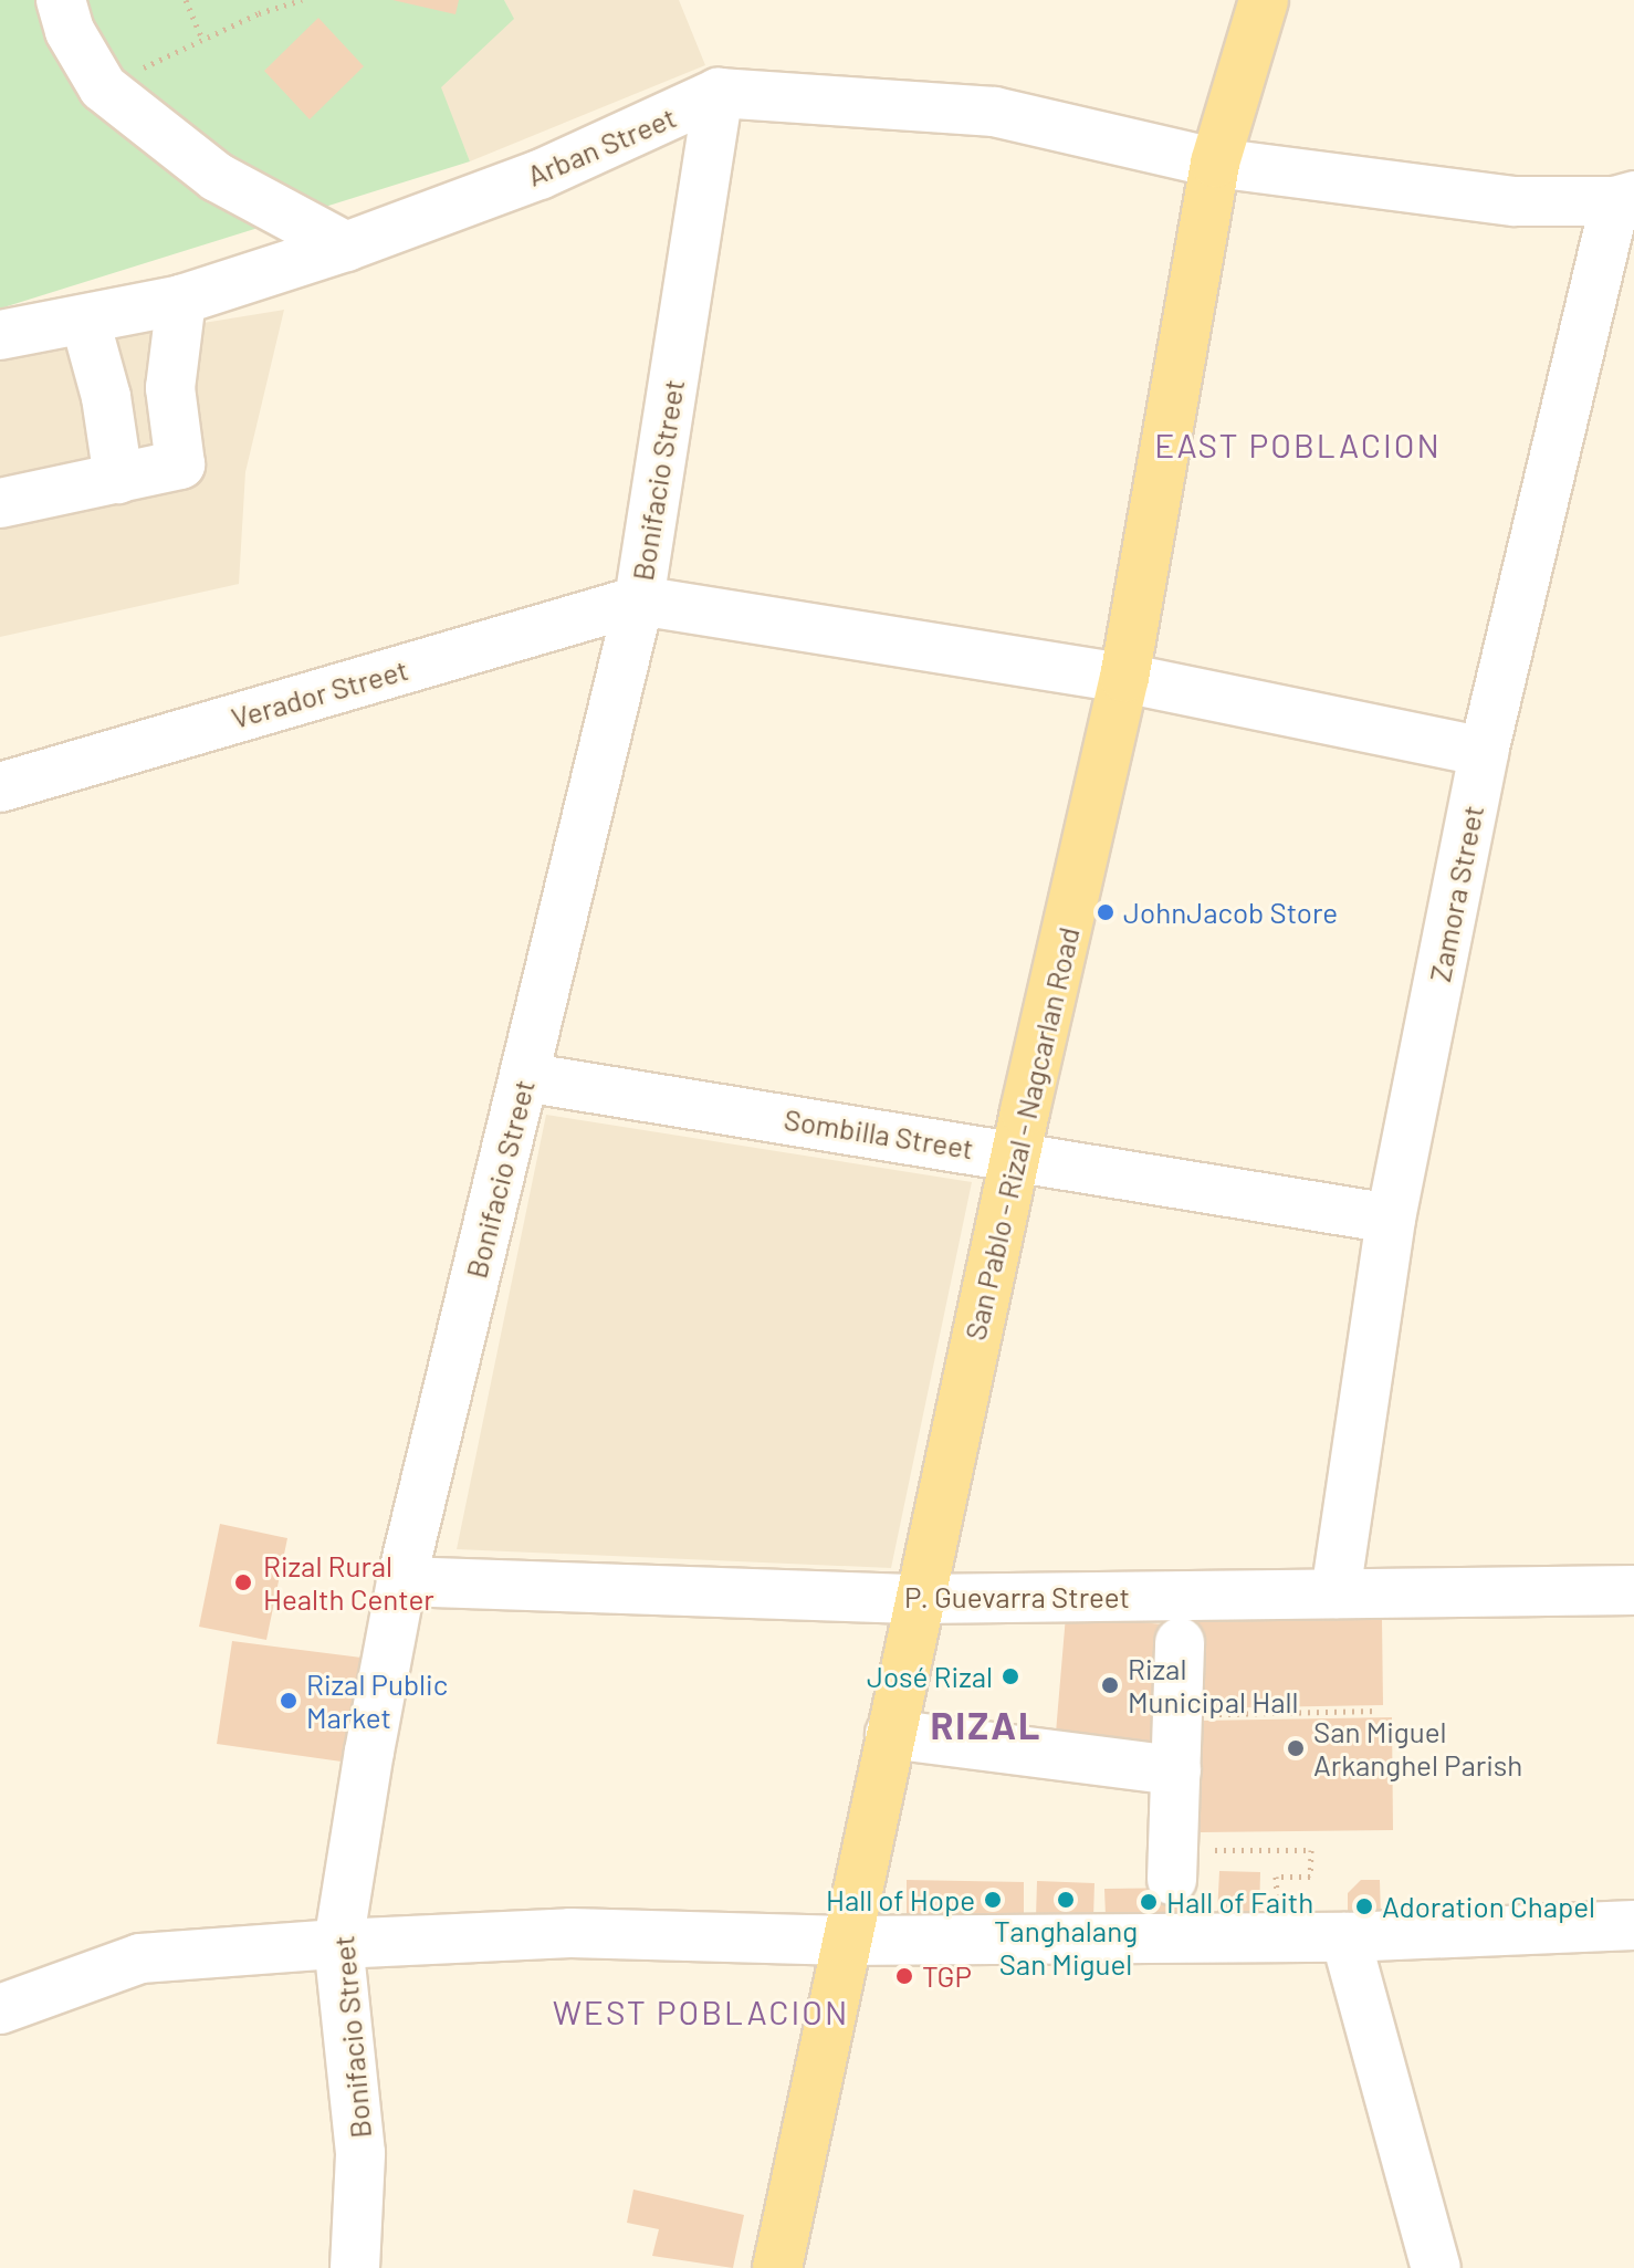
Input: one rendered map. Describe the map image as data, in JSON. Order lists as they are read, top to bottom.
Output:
{
  "streets": {
    "main road": ["San Pablo - Rizal - Nagcarlan Road"],
    "street": [
      "Arban Street",
      "Bonifacio Street",
      "Verador Street",
      "Zamora Street",
      "Sombilla Street",
      "P. Guevarra Street"
    ]
  },
  "crossings": [
    ["Arban Street", "Bonifacio Street"],
    ["Arban Street", "Zamora Street"],
    ["Arban Street", "San Pablo - Rizal - Nagcarlan Road"],
    ["Bonifacio Street", "Verador Street"],
    ["Bonifacio Street", "Sombilla Street"],
    ["Bonifacio Street", "P. Guevarra Street"],
    ["Zamora Street", "Sombilla Street"],
    ["Zamora Street", "P. Guevarra Street"],
    ["Sombilla Street", "San Pablo - Rizal - Nagcarlan Road"],
    ["San Pablo - Rizal - Nagcarlan Road", "P. Guevarra Street"]
  ],
  "districts": ["EAST POBLACION", "RIZAL", "WEST POBLACION"],
  "places": [
    "JohnJacob Store",
    "Rizal Rural Health Center",
    "José Rizal",
    "Rizal Municipal Hall",
    "Rizal Public Market",
    "San Miguel Arkanghel Parish",
    "Hall of Hope",
    "Tanghalang San Miguel",
    "Hall of Faith",
    "Adoration Chapel",
    "TGP"
  ]
}
